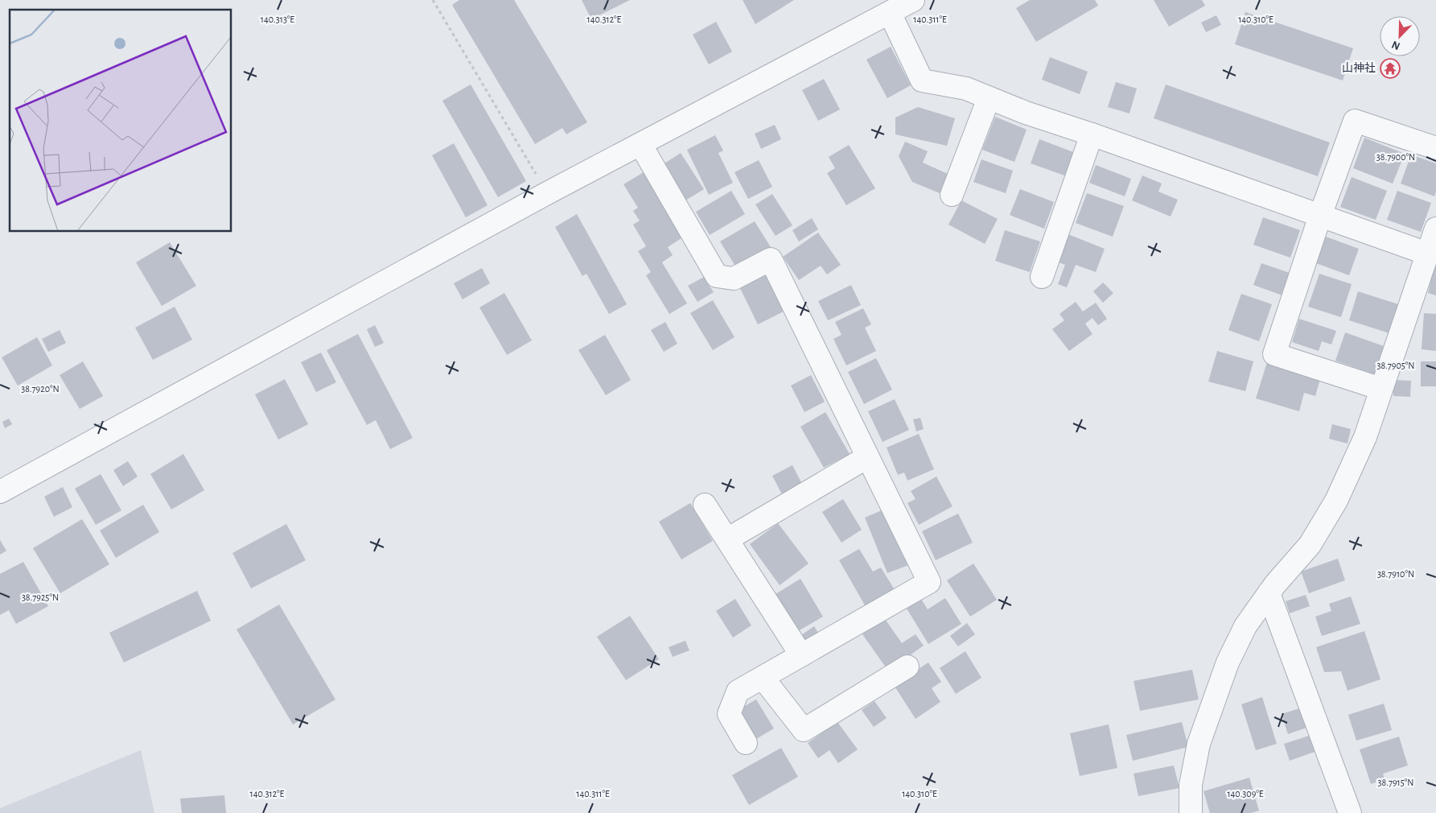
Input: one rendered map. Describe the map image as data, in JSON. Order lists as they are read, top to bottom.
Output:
{
  "places": {
    "temple": ["山神社"]
  },
  "north": "bottom left",
  "coordinates": [
    "140.313°E",
    "140.312°E",
    "140.311°E",
    "140.310°E",
    "38.7900°N",
    "38.7905°N",
    "38.7920°N",
    "38.7910°N",
    "38.7925°N",
    "38.7915°N",
    "140.309°E"
  ]
}
